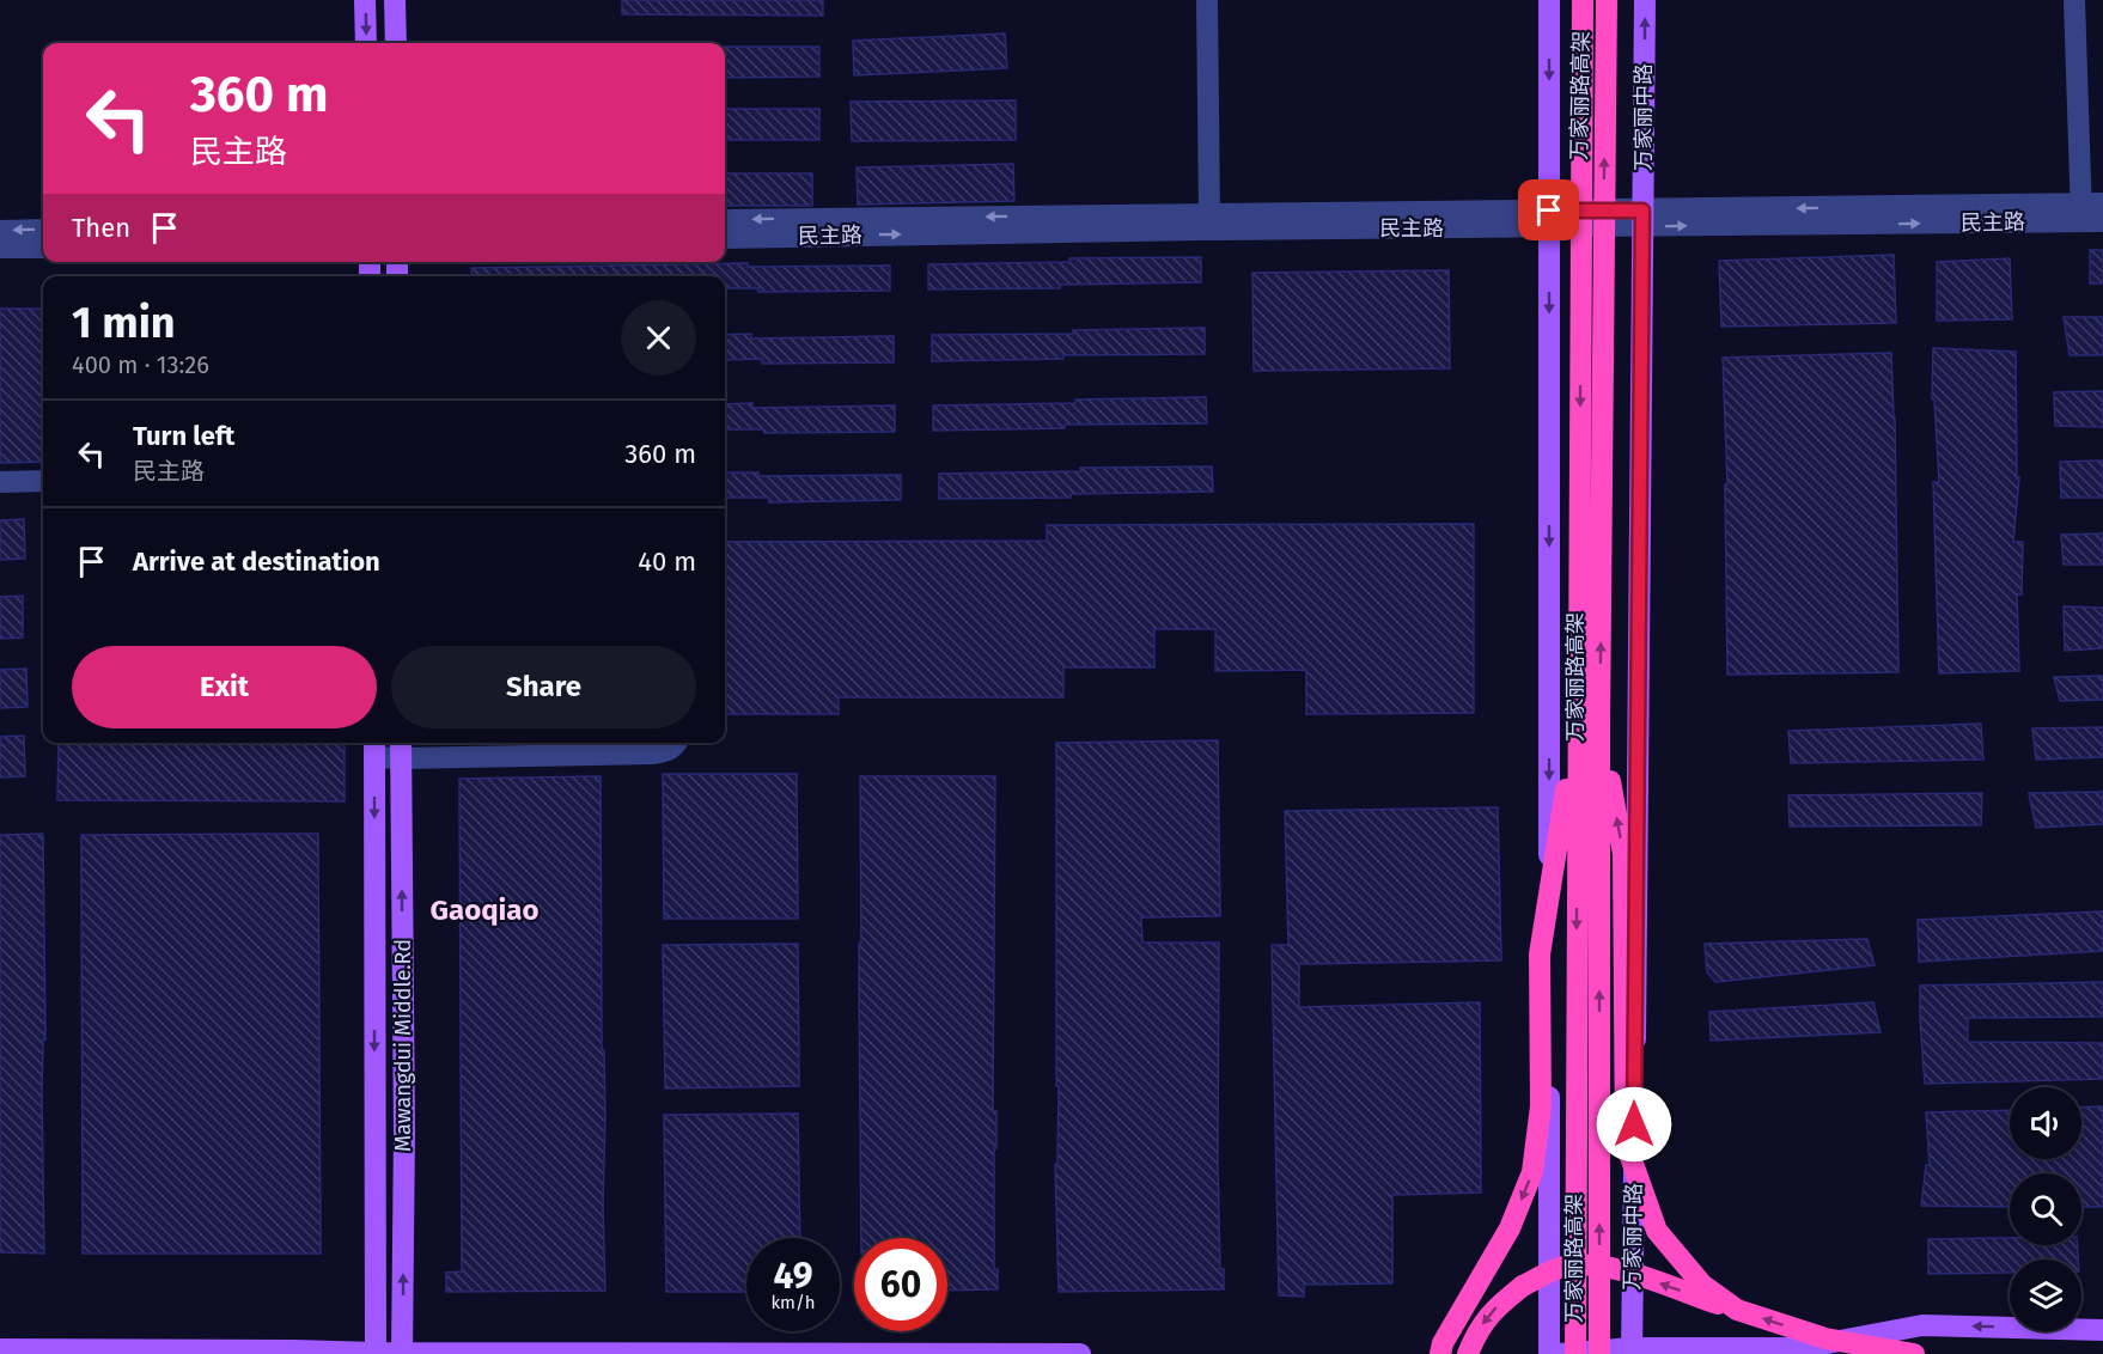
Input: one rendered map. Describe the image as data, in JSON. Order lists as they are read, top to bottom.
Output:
{
  "streets": {
    "highway": ["万家丽路高架"],
    "main road": ["万家丽中路", "Mawangdui Middle.Rd"],
    "street": ["民主路"]
  },
  "crossings": [
    ["万家丽中路", "民主路"]
  ],
  "districts": ["Gaoqiao"],
  "page": {
    "turn": ["360 m", "民主路"],
    "then": "Then",
    "heading": ["1 min", "400 m · 13:26"],
    "list": [
      {
        "name": "Turn left",
        "note": "民主路",
        "value": "360 m"
      },
      {
        "name": "Arrive at destination",
        "value": "40 m"
      }
    ],
    "buttons": ["Exit", "Share"],
    "speed": "49 km/h",
    "limit": "60"
  }
}
